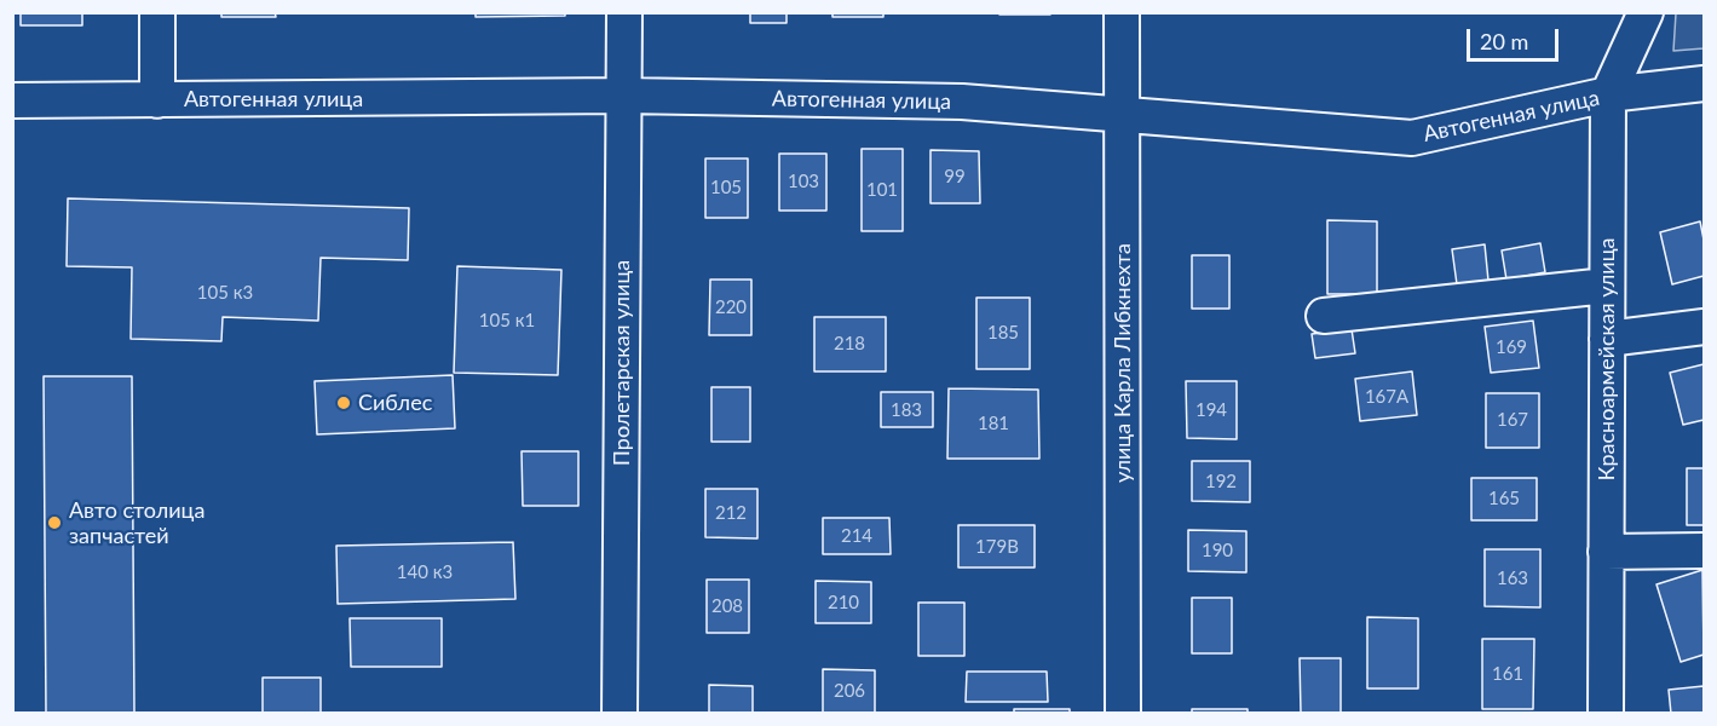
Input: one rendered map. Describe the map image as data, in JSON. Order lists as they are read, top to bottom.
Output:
{
  "streets": {
    "street": [
      "Автогенная улица",
      "Красноармейская улица",
      "Пролетарская улица",
      "улица Карла Либкнехта"
    ]
  },
  "crossings": [
    ["Автогенная улица", "Красноармейская улица"],
    ["Автогенная улица", "Пролетарская улица"],
    ["Автогенная улица", "улица Карла Либкнехта"]
  ],
  "places": ["Сиблес", "Авто столица запчастей"],
  "house_numbers": [
    "99",
    "103",
    "105",
    "101",
    "105 к3",
    "220",
    "105 к1",
    "185",
    "218",
    "169",
    "167А",
    "183",
    "194",
    "167",
    "181",
    "192",
    "165",
    "212",
    "214",
    "179В",
    "190",
    "140 к3",
    "163",
    "210",
    "208",
    "161",
    "206"
  ],
  "scale_bar": "20 m"
}
